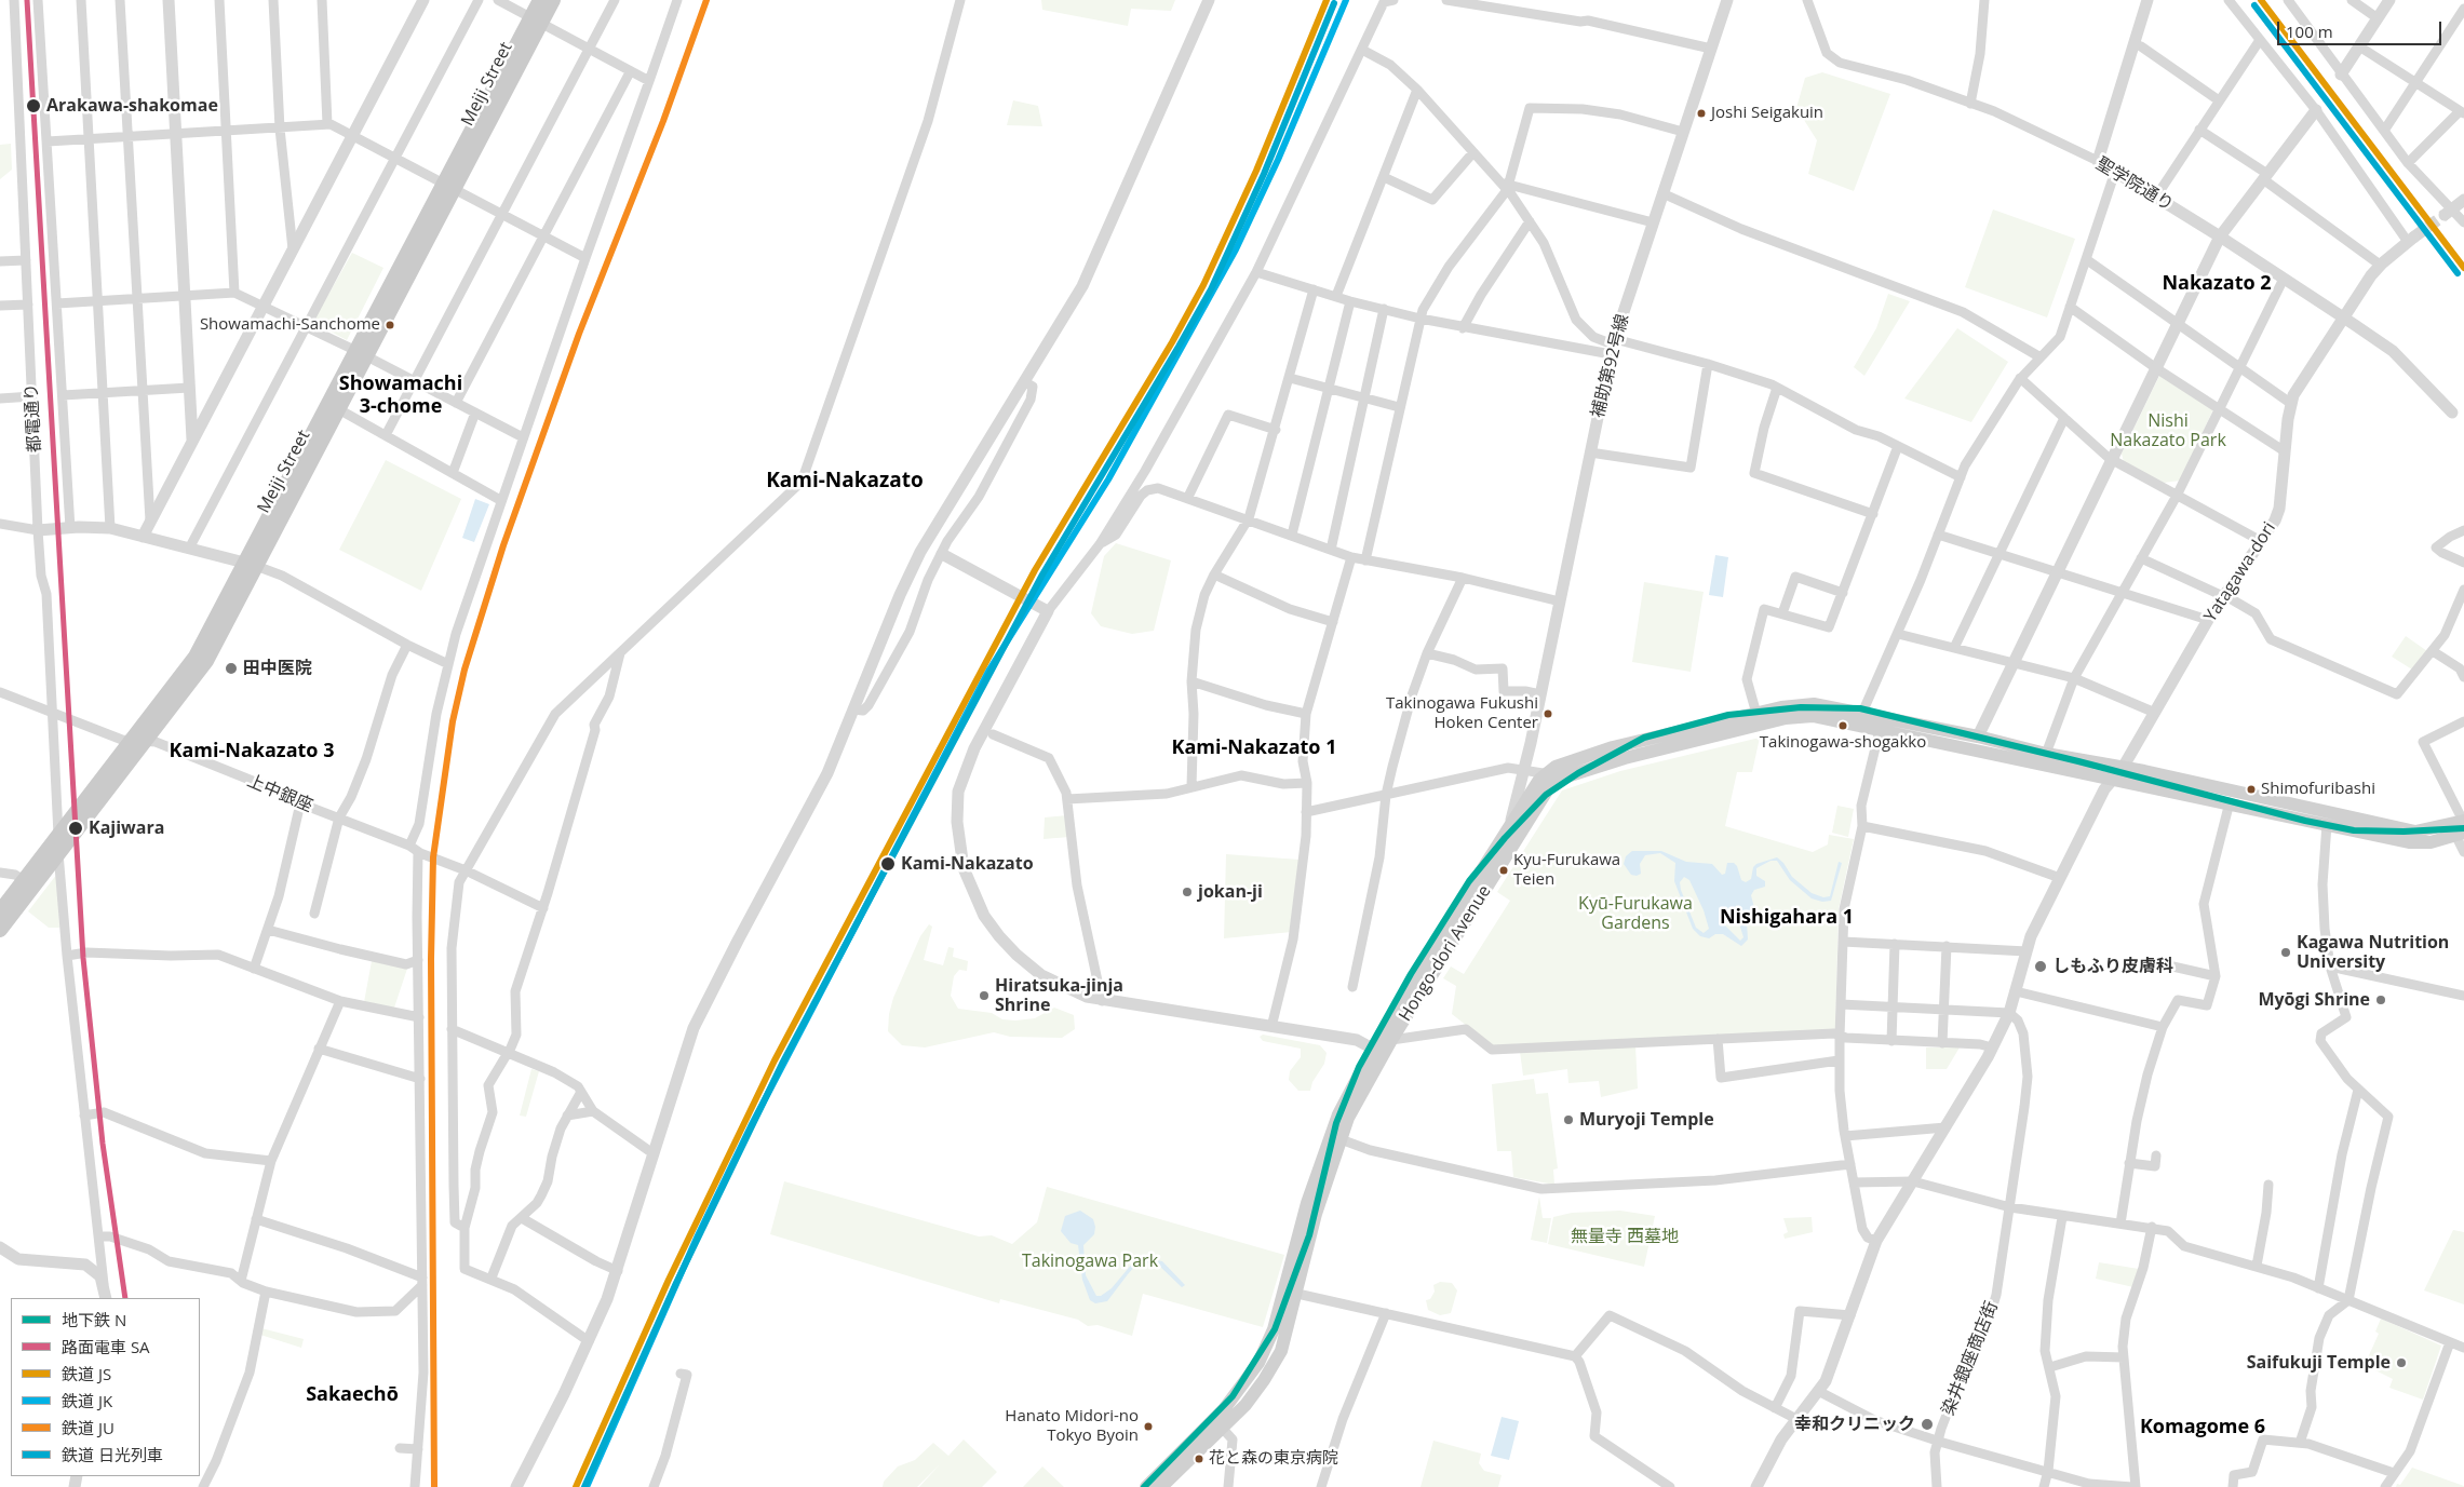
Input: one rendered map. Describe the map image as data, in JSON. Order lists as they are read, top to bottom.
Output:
{
  "streets": {
    "main road": ["Meiji Street", "Hongo-dori Avenue"],
    "street": [
      "聖学院通り",
      "補助第92号線",
      "都電通り",
      "Yatagawa-dori",
      "上中銀座",
      "染井銀座商店街"
    ]
  },
  "crossings": [
    ["Meiji Street", "都電通り"],
    ["Meiji Street", "上中銀座"],
    ["聖学院通り", "Yatagawa-dori"],
    ["補助第92号線", "Hongo-dori Avenue"],
    ["Yatagawa-dori", "Hongo-dori Avenue"],
    ["Yatagawa-dori", "染井銀座商店街"]
  ],
  "districts": [
    "Nakazato 2",
    "Showamachi 3-chome",
    "Kami-Nakazato",
    "Kami-Nakazato 1",
    "Kami-Nakazato 3",
    "Nishigahara 1",
    "Sakaechō",
    "Komagome 6"
  ],
  "parks": [
    "Nishi Nakazato Park",
    "Kyū-Furukawa Gardens",
    "無量寺 西墓地",
    "Takinogawa Park"
  ],
  "places": [
    "Arakawa-shakomae",
    "Joshi Seigakuin",
    "Showamachi-Sanchome",
    "田中医院",
    "Takinogawa Fukushi Hoken Center",
    "Takinogawa-shogakko",
    "Shimofuribashi",
    "Kajiwara",
    "Kami-Nakazato",
    "Kyu-Furukawa Teien",
    "jokan-ji",
    "Kagawa Nutrition University",
    "しもふり皮膚科",
    "Hiratsuka-jinja Shrine",
    "Myōgi Shrine",
    "Muryoji Temple",
    "Saifukuji Temple",
    "幸和クリニック",
    "Hanato Midori-no Tokyo Byoin",
    "花と森の東京病院"
  ],
  "lines": [
    "tram line SA",
    "rail line JS",
    "rail line JK",
    "rail line JU",
    "rail line 日光列車",
    "metro line N"
  ],
  "legend": [
    "地下鉄 N",
    "路面電車 SA",
    "鉄道 JS",
    "鉄道 JK",
    "鉄道 JU",
    "鉄道 日光列車"
  ],
  "scale_bar": "100 m"
}
